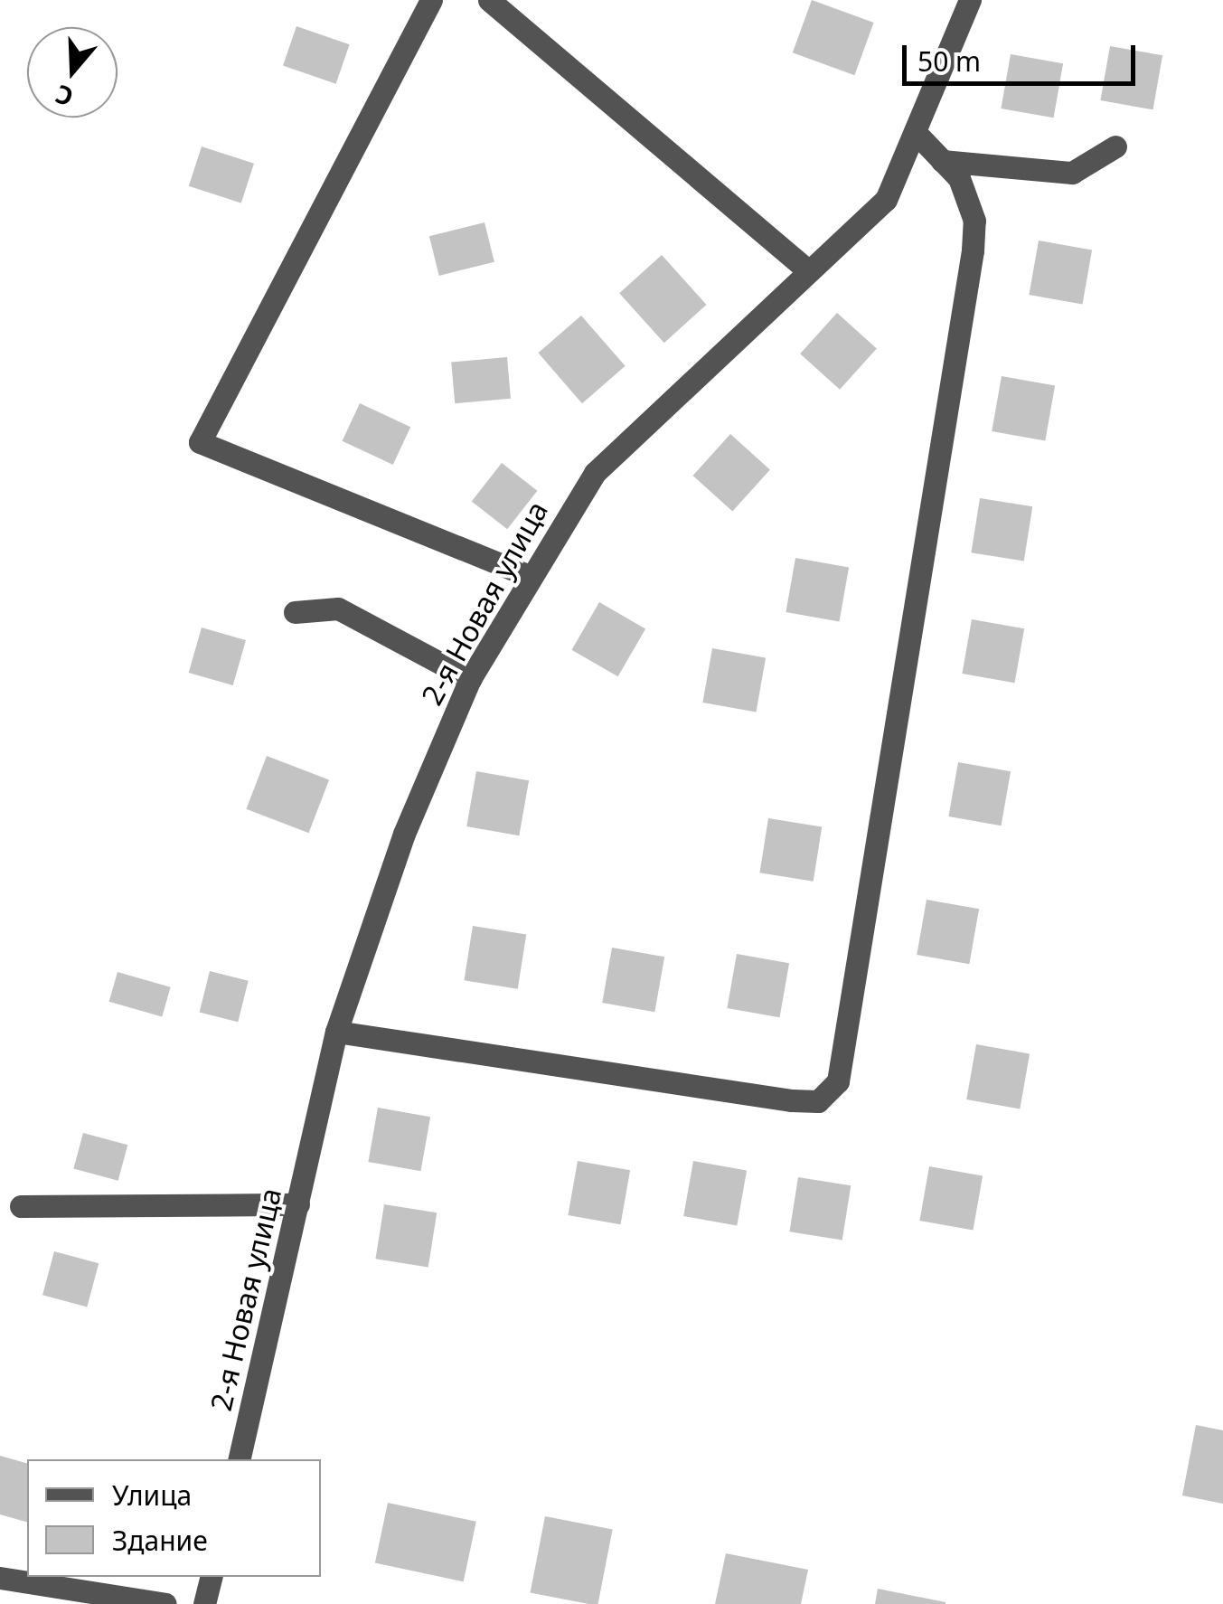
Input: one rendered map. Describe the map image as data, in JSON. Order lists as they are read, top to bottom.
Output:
{
  "streets": {
    "street": ["2-я Новая улица"]
  },
  "legend": ["Улица", "Здание"],
  "scale_bar": "50 m",
  "north": "bottom"
}
